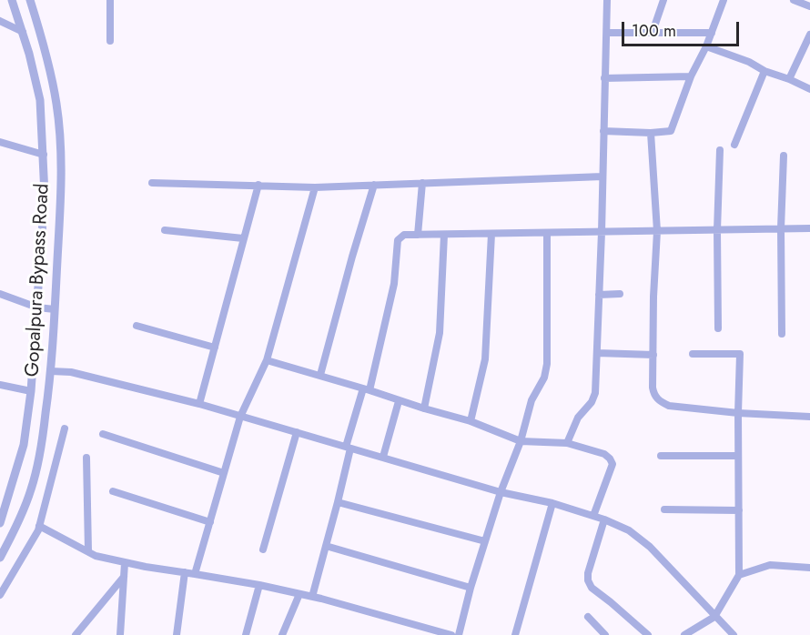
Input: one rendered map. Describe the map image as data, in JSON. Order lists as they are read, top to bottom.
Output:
{
  "streets": {
    "street": ["Gopalpura Bypass Road"]
  },
  "scale_bar": "100 m"
}
